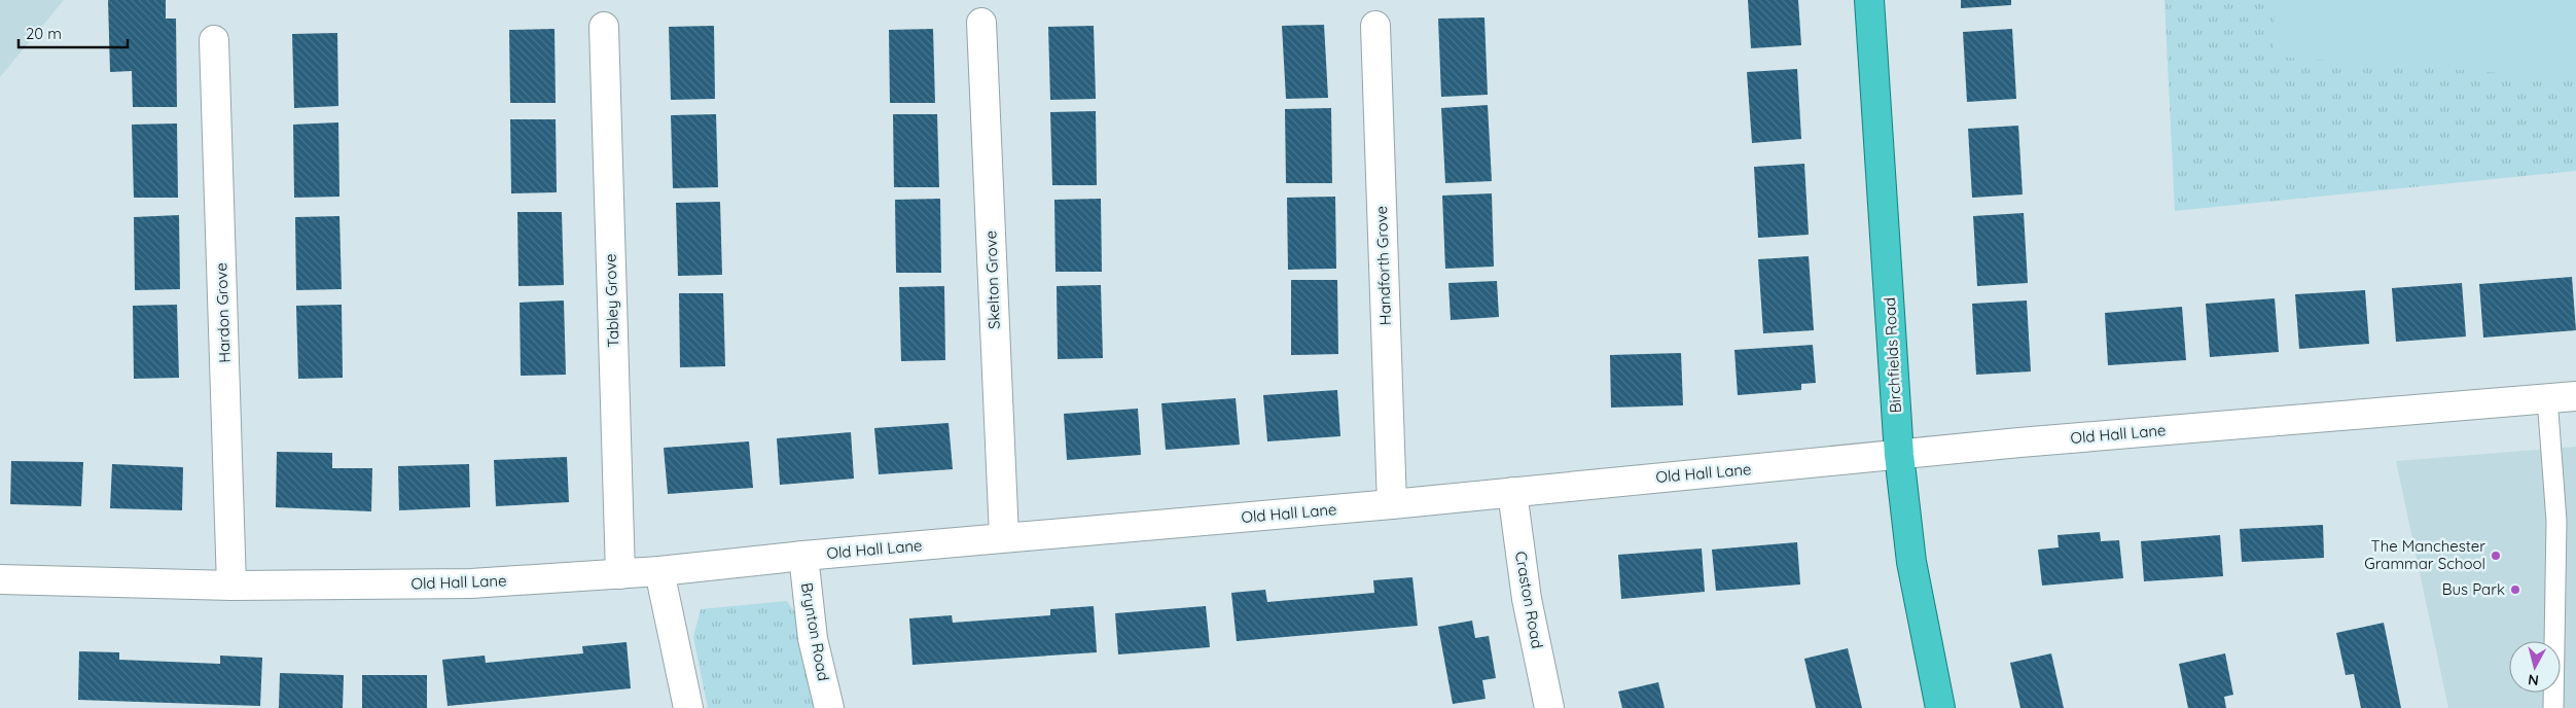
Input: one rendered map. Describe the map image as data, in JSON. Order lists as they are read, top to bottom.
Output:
{
  "streets": {
    "highway": ["Birchfields Road"],
    "street": [
      "Handforth Grove",
      "Skelton Grove",
      "Tabley Grove",
      "Hardon Grove",
      "Old Hall Lane",
      "Craston Road",
      "Brynton Road"
    ]
  },
  "crossings": [
    ["Handforth Grove", "Old Hall Lane"],
    ["Skelton Grove", "Old Hall Lane"],
    ["Tabley Grove", "Old Hall Lane"],
    ["Hardon Grove", "Old Hall Lane"],
    ["Birchfields Road", "Old Hall Lane"],
    ["Old Hall Lane", "Craston Road"],
    ["Old Hall Lane", "Brynton Road"]
  ],
  "places": ["The Manchester Grammar School", "Bus Park"],
  "scale_bar": "20 m",
  "north": "bottom"
}
